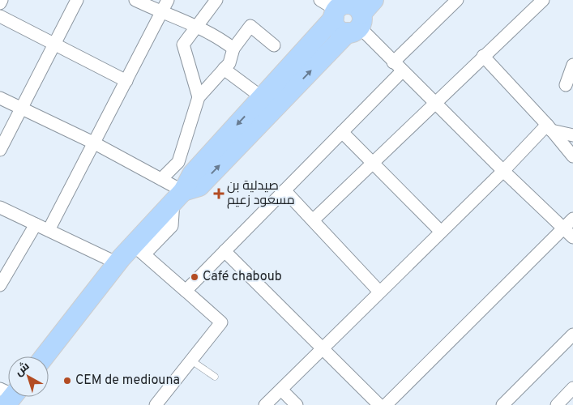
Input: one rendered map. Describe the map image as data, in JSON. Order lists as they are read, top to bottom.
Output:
{
  "places": {
    "health": ["صيدلية بن مسعود زعيم"],
    "other": ["Café chaboub", "CEM de mediouna"]
  },
  "north": "top left"
}
